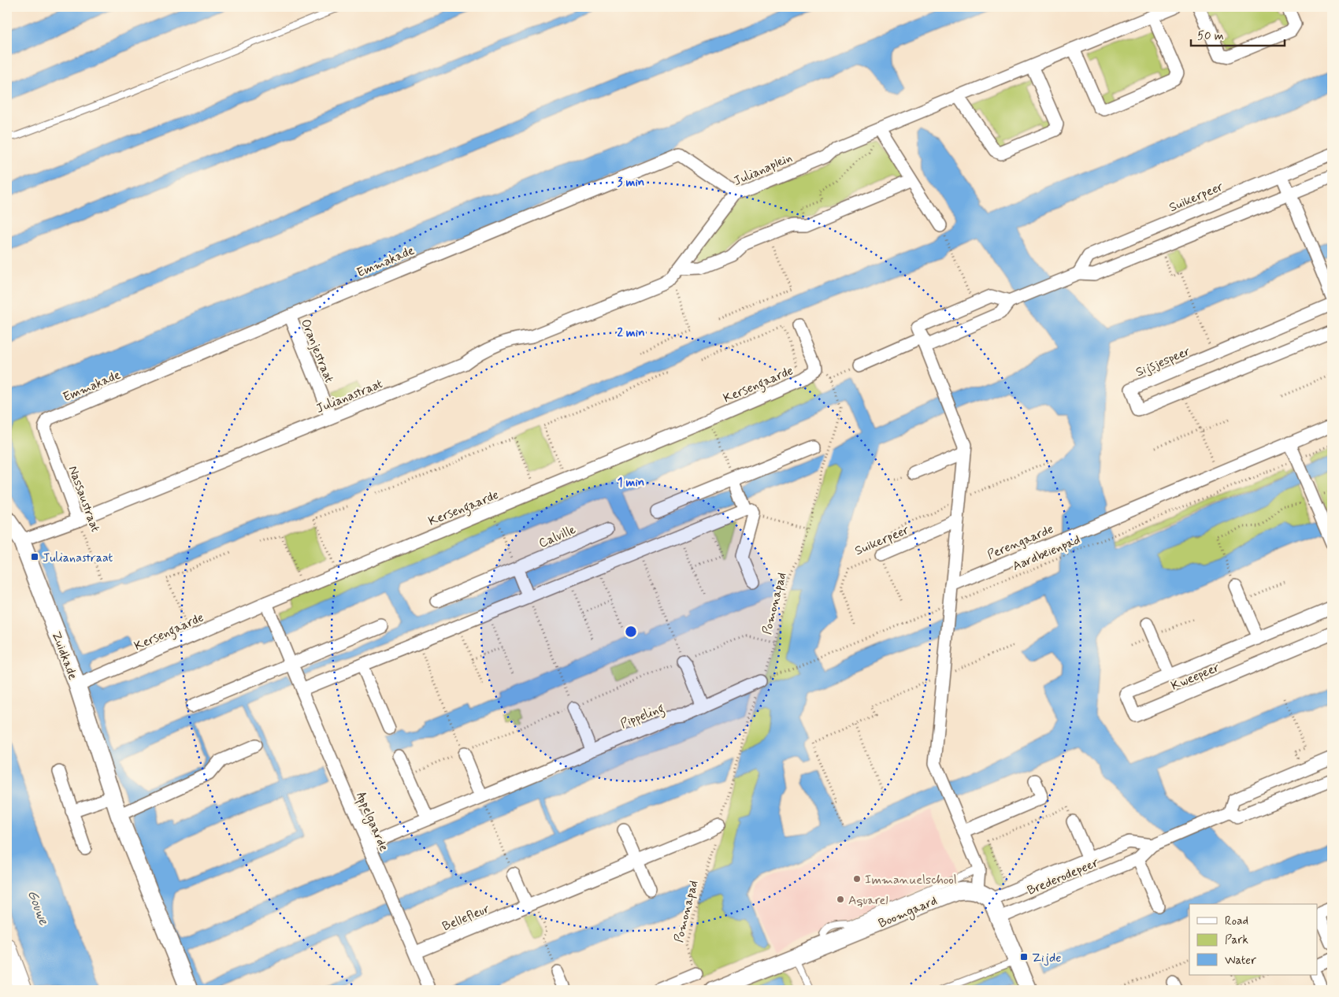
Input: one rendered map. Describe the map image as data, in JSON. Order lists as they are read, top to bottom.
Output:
{
  "streets": {
    "street": [
      "Julianaplein",
      "Suikerpeer",
      "Emmakade",
      "Oranjestraat",
      "Sijsjespeer",
      "Kersengaarde",
      "Julianastraat",
      "Nassaustraat",
      "Calville",
      "Perengaarde",
      "Zuidkade",
      "Kweepeer",
      "Pippeling",
      "Appelgaarde",
      "Brederodepeer",
      "Boomgaard",
      "Bellefleur"
    ],
    "path": ["Aardbeienpad", "Pomonapad"]
  },
  "crossings": [
    ["Julianaplein", "Emmakade"],
    ["Julianaplein", "Julianastraat"],
    ["Emmakade", "Oranjestraat"],
    ["Emmakade", "Nassaustraat"],
    ["Oranjestraat", "Julianastraat"],
    ["Kersengaarde", "Zuidkade"],
    ["Kersengaarde", "Appelgaarde"],
    ["Julianastraat", "Nassaustraat"],
    ["Julianastraat", "Zuidkade"],
    ["Aardbeienpad", "Pomonapad"],
    ["Aardbeienpad", "Pippeling"],
    ["Pomonapad", "Pippeling"],
    ["Pippeling", "Appelgaarde"],
    ["Appelgaarde", "Bellefleur"],
    ["Brederodepeer", "Boomgaard"]
  ],
  "water": ["Gouwe"],
  "places": {
    "transit": ["Julianastraat", "Zijde"],
    "other": ["Immanuelschool", "Aquarel"]
  },
  "legend": ["Road", "Park", "Water"],
  "scale_bar": "50 m",
  "rings": ["3 min", "2 min", "1 min"]
}
